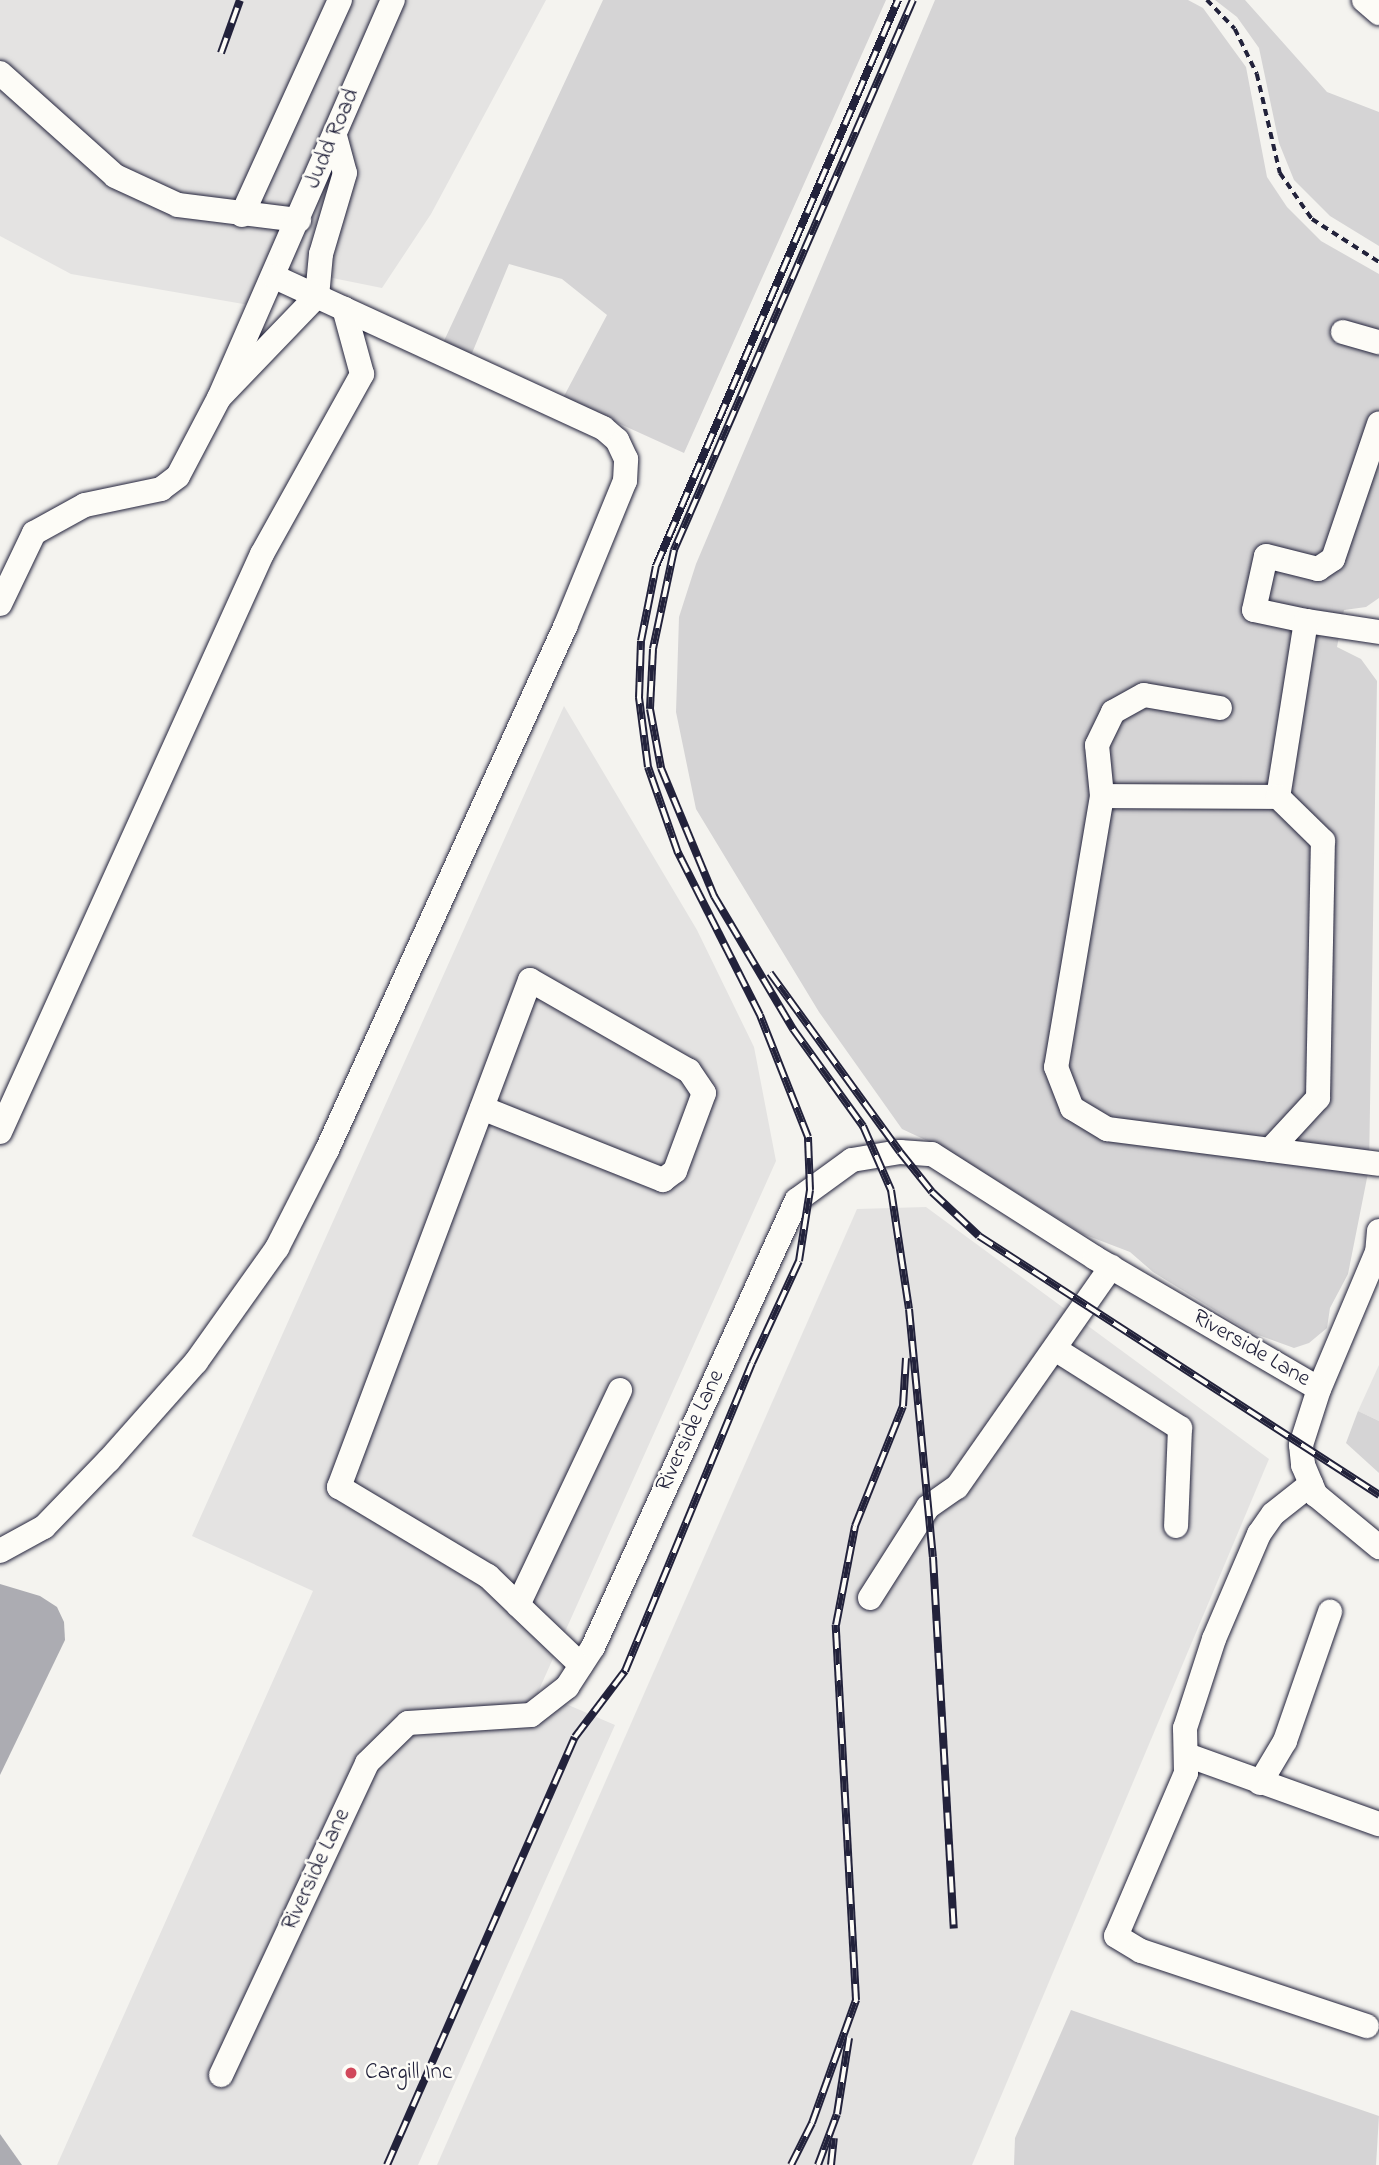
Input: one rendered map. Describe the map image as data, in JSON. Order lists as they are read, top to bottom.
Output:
{
  "streets": {
    "street": ["Judd Road", "Riverside Lane"]
  },
  "places": ["Cargill Inc"]
}
